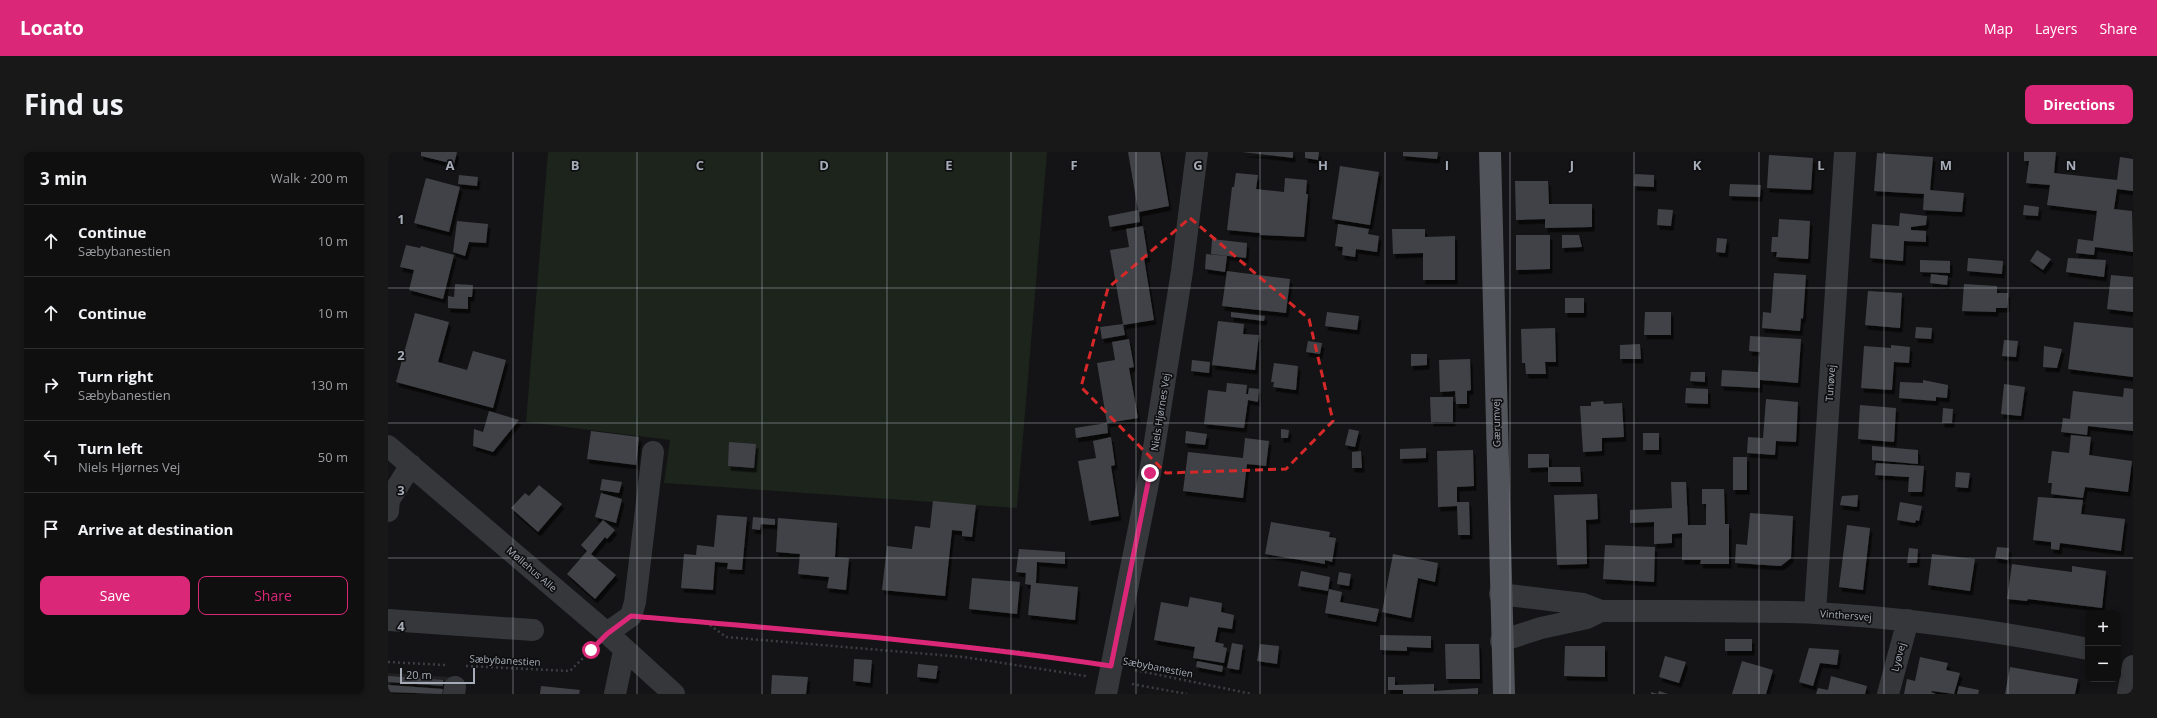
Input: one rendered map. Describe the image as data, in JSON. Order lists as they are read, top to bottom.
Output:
{
  "streets": {
    "main road": ["Gærumvej"],
    "street": [
      "Tunøvej",
      "Niels Hjørnes Vej",
      "Møllehus Alle",
      "Vinthersvej",
      "Lyøvej"
    ],
    "path": ["Sæbybanestien"]
  },
  "crossings": [
    ["Tunøvej", "Vinthersvej"],
    ["Niels Hjørnes Vej", "Sæbybanestien"],
    ["Gærumvej", "Vinthersvej"],
    ["Møllehus Alle", "Sæbybanestien"],
    ["Vinthersvej", "Lyøvej"]
  ],
  "scale_bar": "20 m",
  "page": {
    "header": "Locato",
    "nav": ["Map", "Layers", "Share"],
    "title": "Find us",
    "buttons": [
      "Directions",
      ["Save", "Share"]
    ],
    "heading": ["3 min", "Walk · 200 m"],
    "list": [
      ["Continue", "Sæbybanestien", "10 m"],
      ["Continue", "10 m"],
      ["Turn right", "Sæbybanestien", "130 m"],
      ["Turn left", "Niels Hjørnes Vej", "50 m"],
      "Arrive at destination"
    ],
    "map_buttons": ["+", "−"],
    "scale": "20 m"
  },
  "grid": {
    "columns": [
      "A",
      "B",
      "C",
      "D",
      "E",
      "F",
      "G",
      "H",
      "I",
      "J",
      "K",
      "L",
      "M",
      "N"
    ],
    "rows": [
      "1",
      "2",
      "3",
      "4"
    ]
  }
}
